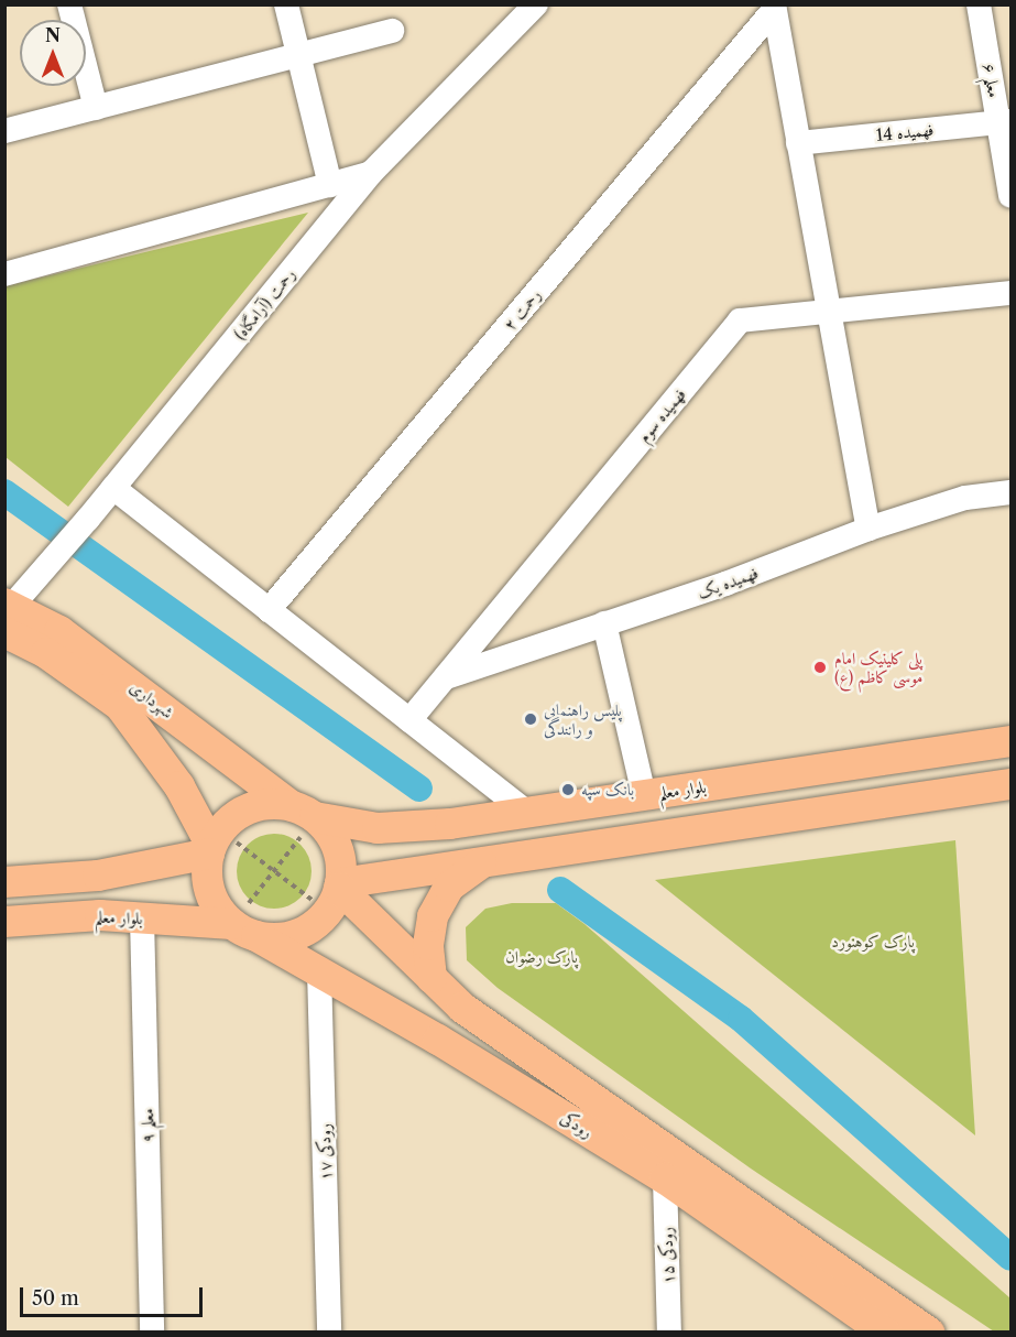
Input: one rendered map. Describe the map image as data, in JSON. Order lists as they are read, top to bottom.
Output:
{
  "streets": {
    "main road": ["شهرداری", "بلوار معلم", "رودکی"],
    "street": [
      "معلم ۶",
      "فهمیده 14",
      "رحمت (آرامگاه)",
      "رحمت ۲",
      "فهمیده سوم",
      "فهمیده یک",
      "معلم ۹",
      "رودکی ۱۷",
      "رودکی ۱۵"
    ]
  },
  "crossings": [
    ["معلم ۶", "فهمیده 14"],
    ["رحمت (آرامگاه)", "شهرداری"],
    ["فهمیده سوم", "فهمیده یک"],
    ["شهرداری", "بلوار معلم"],
    ["بلوار معلم", "رودکی"],
    ["بلوار معلم", "معلم ۹"],
    ["رودکی", "رودکی ۱۷"],
    ["رودکی", "رودکی ۱۵"]
  ],
  "parks": ["پارک کوهنورد", "پارک رضوان"],
  "places": ["پلی کلینیک امام موسی کاظم (ع)", "پلیس راهنمایی و رانندگی", "بانک سپه"],
  "scale_bar": "50 m",
  "north": "top"
}
